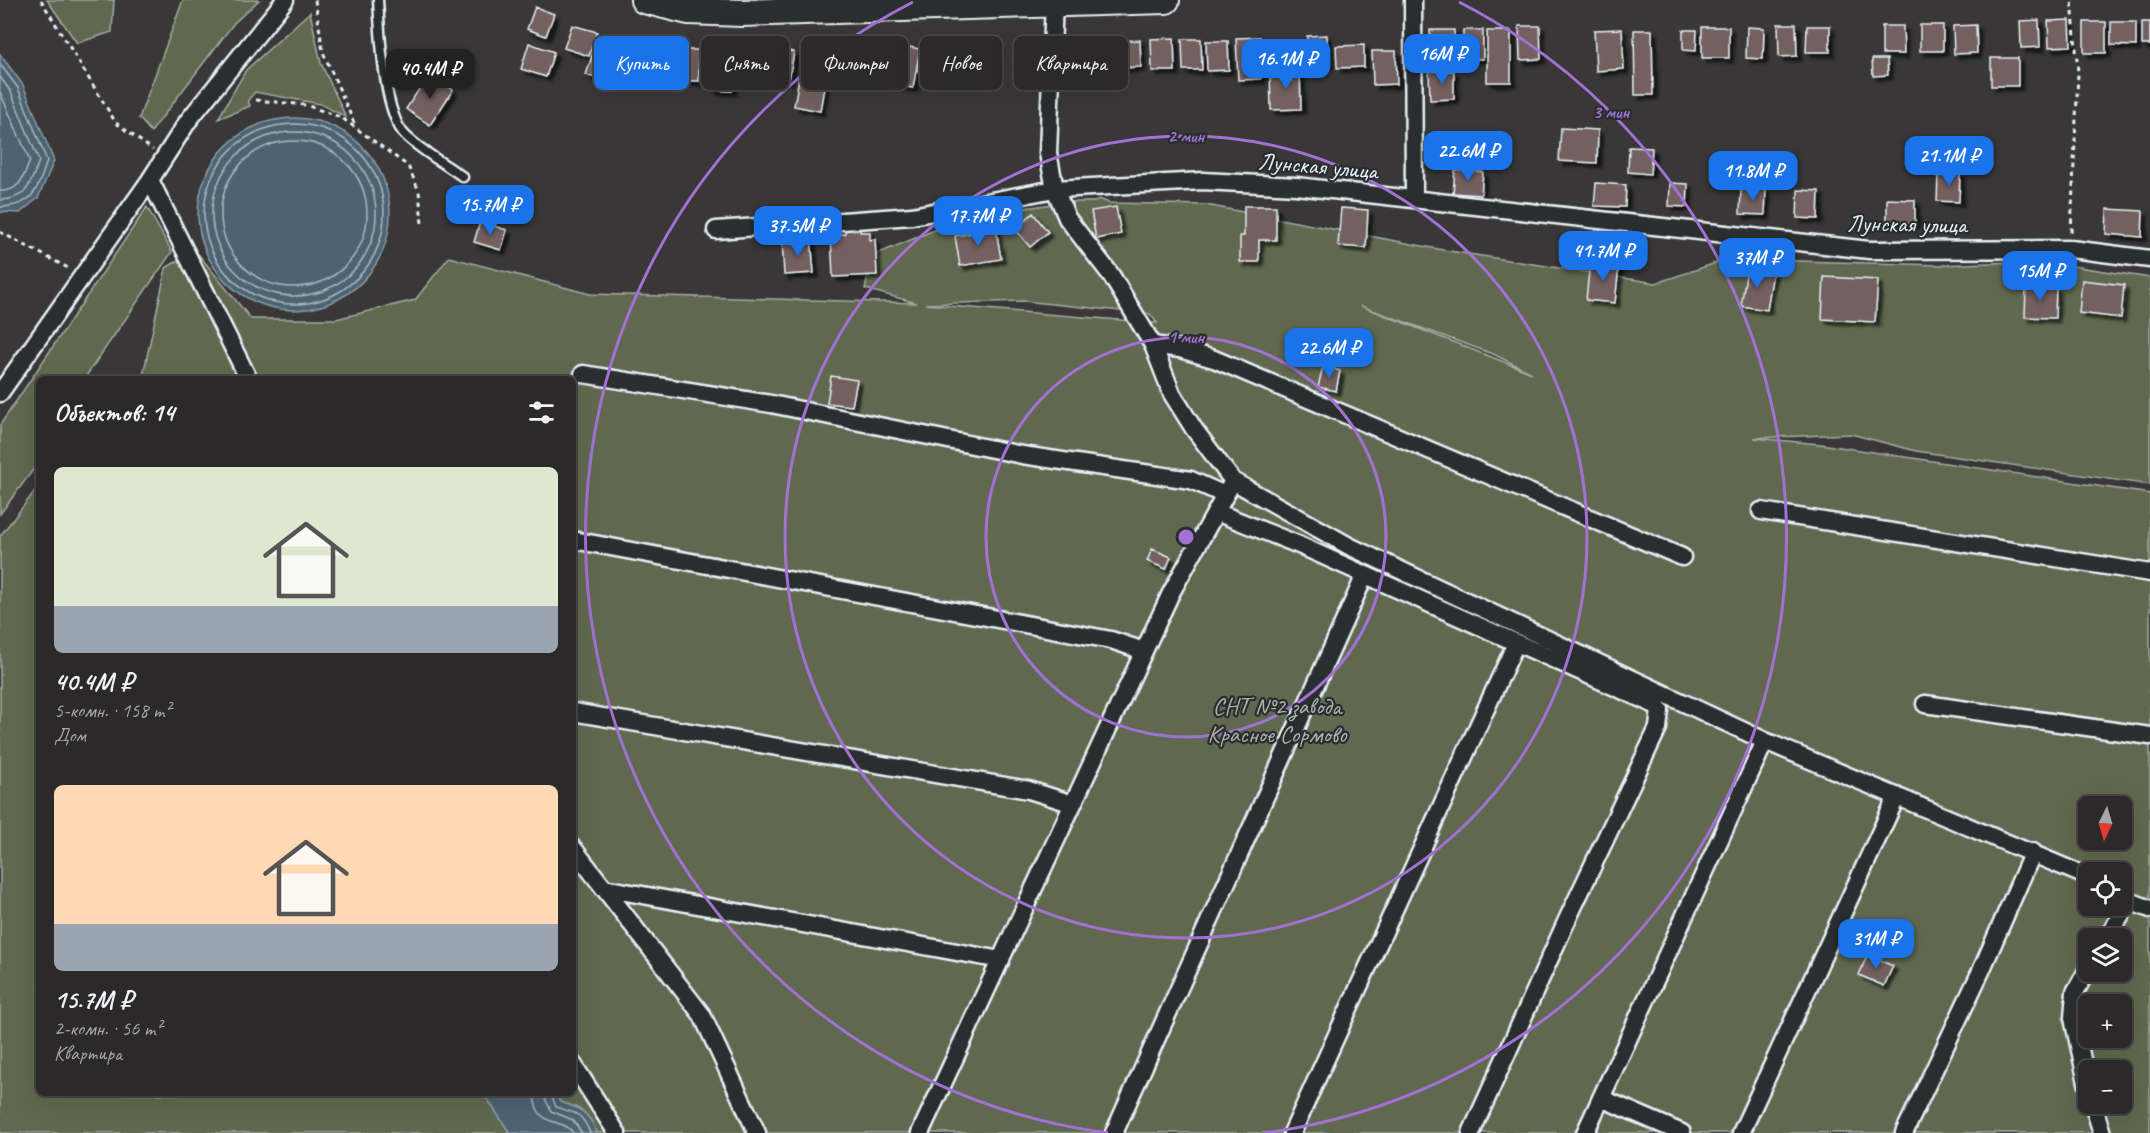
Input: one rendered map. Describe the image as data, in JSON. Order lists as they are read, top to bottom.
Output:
{
  "streets": {
    "street": ["Лунская улица"]
  },
  "parks": ["СНТ №2 завода Красное Сормово"],
  "north": "bottom",
  "page": {
    "price": [
      "16M ₽",
      "16.1M ₽",
      "40.4M ₽",
      "22.6M ₽",
      "21.1M ₽",
      "11.8M ₽",
      "15.7M ₽",
      "17.7M ₽",
      "37.5M ₽",
      "41.7M ₽",
      "37M ₽",
      "15M ₽",
      "22.6M ₽",
      "31M ₽"
    ],
    "chip": [
      "Купить",
      "Снять",
      "Фильтры",
      "Новое",
      "Квартира"
    ],
    "heading": "Объектов: 14",
    "list": [
      {
        "name": "40.4M ₽",
        "note": "5-комн. · 158 m² · Дом"
      },
      {
        "name": "15.7M ₽",
        "note": "2-комн. · 56 m² · Квартира"
      }
    ],
    "map_buttons": ["+", "−"]
  },
  "rings": ["3 мин", "2 мин", "1 мин"]
}
